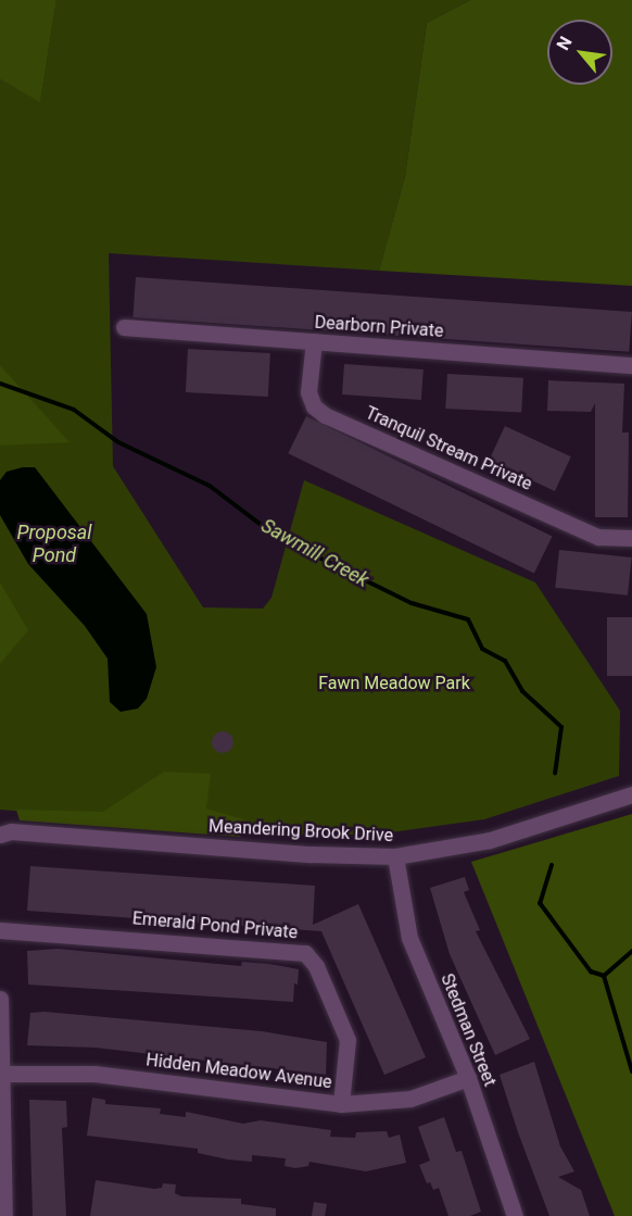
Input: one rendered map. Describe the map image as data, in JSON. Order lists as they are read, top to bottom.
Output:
{
  "streets": {
    "street": [
      "Dearborn Private",
      "Tranquil Stream Private",
      "Meandering Brook Drive",
      "Emerald Pond Private",
      "Stedman Street",
      "Hidden Meadow Avenue"
    ]
  },
  "crossings": [
    ["Dearborn Private", "Tranquil Stream Private"],
    ["Meandering Brook Drive", "Stedman Street"],
    ["Emerald Pond Private", "Hidden Meadow Avenue"],
    ["Stedman Street", "Hidden Meadow Avenue"]
  ],
  "water": ["Proposal Pond", "Sawmill Creek"],
  "parks": ["Fawn Meadow Park"],
  "north": "top left"
}
